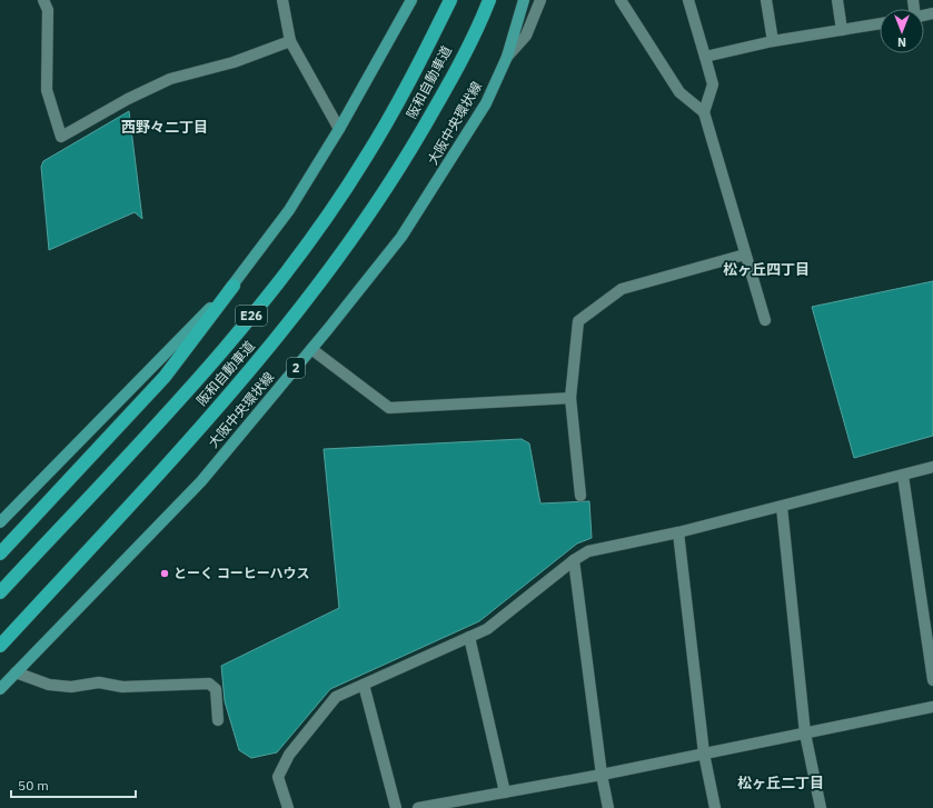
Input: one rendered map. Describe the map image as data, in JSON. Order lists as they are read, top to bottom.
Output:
{
  "streets": {
    "highway": ["阪和自動車道", "E26"],
    "main road": ["大阪中央環状線", "2"]
  },
  "districts": ["西野々二丁目", "松ヶ丘四丁目", "松ヶ丘二丁目"],
  "places": ["とーく コーヒーハウス"],
  "scale_bar": "50 m",
  "north": "bottom"
}
